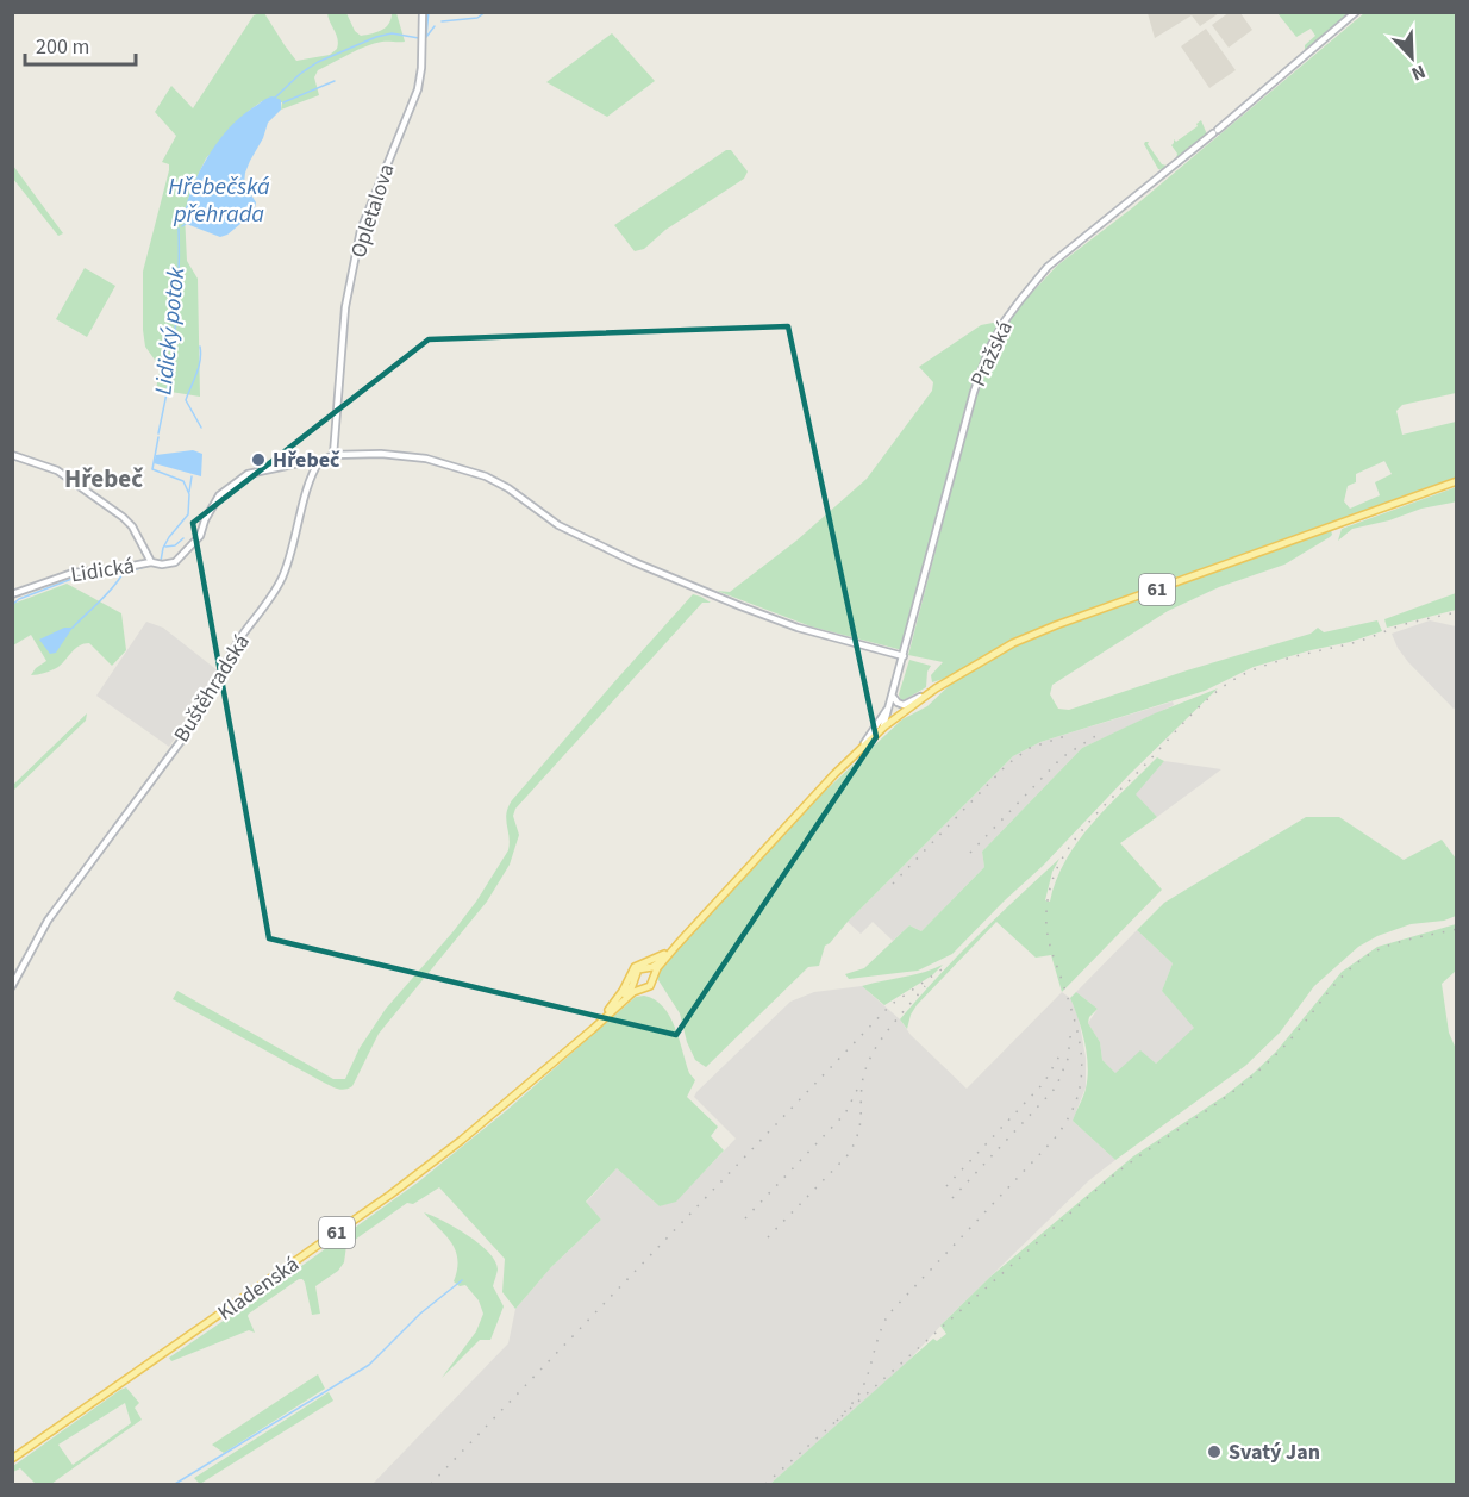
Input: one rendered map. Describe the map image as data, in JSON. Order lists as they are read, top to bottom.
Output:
{
  "streets": {
    "main road": ["61", "Kladenská"],
    "street": [
      "Opletalova",
      "Pražská",
      "Lidická",
      "Buštěhradská"
    ]
  },
  "crossings": [
    ["61", "Kladenská"]
  ],
  "districts": ["Hřebeč"],
  "water": ["Hřebečská přehrada", "Lidický potok"],
  "places": ["Hřebeč", "Svatý Jan"],
  "scale_bar": "200 m",
  "north": "bottom right"
}
